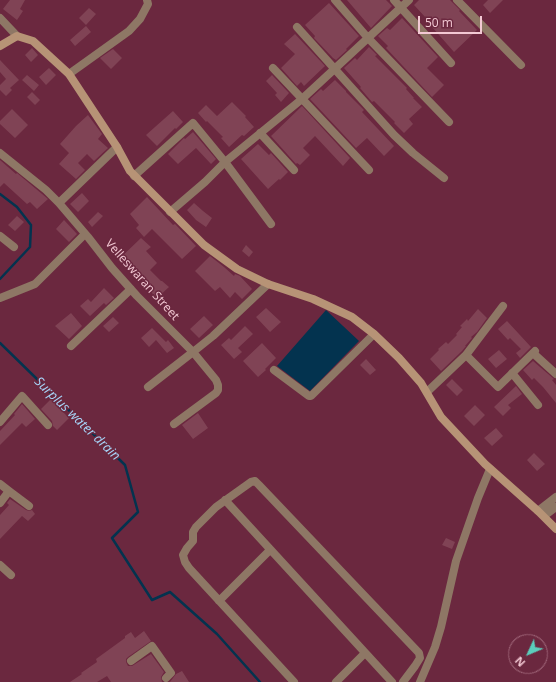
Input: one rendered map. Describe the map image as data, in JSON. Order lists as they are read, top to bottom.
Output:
{
  "streets": {
    "street": ["Velleswaran Street"]
  },
  "water": ["Surplus water drain"],
  "scale_bar": "50 m",
  "north": "bottom left"
}
